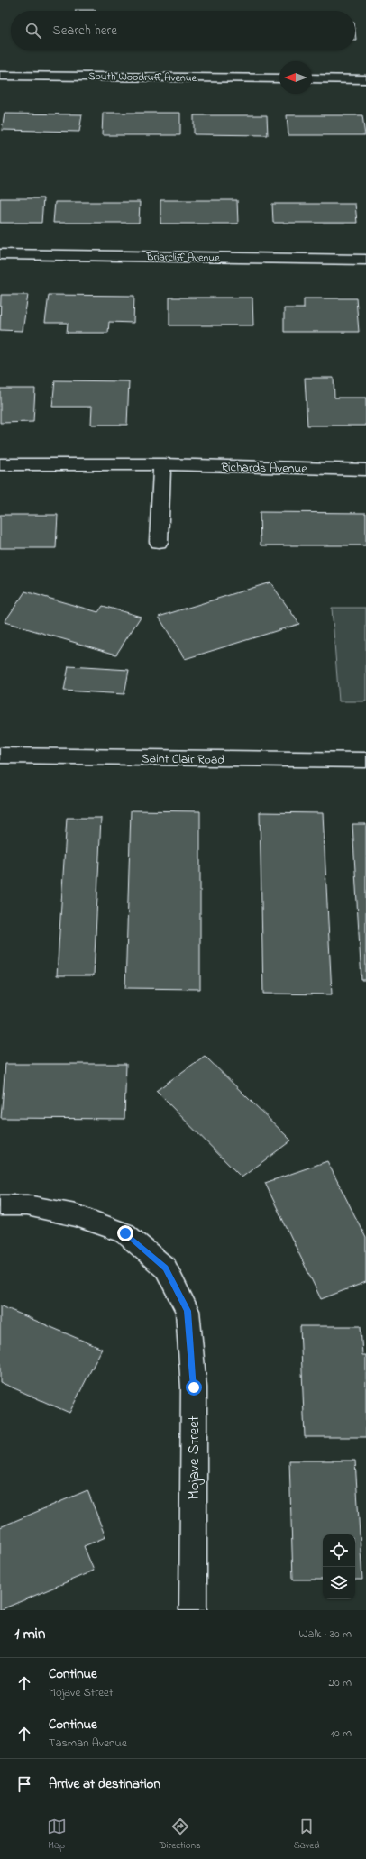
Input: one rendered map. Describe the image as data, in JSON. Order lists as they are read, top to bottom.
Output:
{
  "streets": {
    "street": [
      "South Woodruff Avenue",
      "Briarcliff Avenue",
      "Richards Avenue",
      "Saint Clair Road",
      "Mojave Street"
    ]
  },
  "north": "left",
  "page": {
    "search": "Search here",
    "heading": ["1 min", "Walk · 30 m"],
    "list": [
      ["Continue", "Mojave Street", "20 m"],
      ["Continue", "Tasman Avenue", "10 m"],
      "Arrive at destination"
    ],
    "nav": ["Map", "Directions", "Saved"]
  }
}
